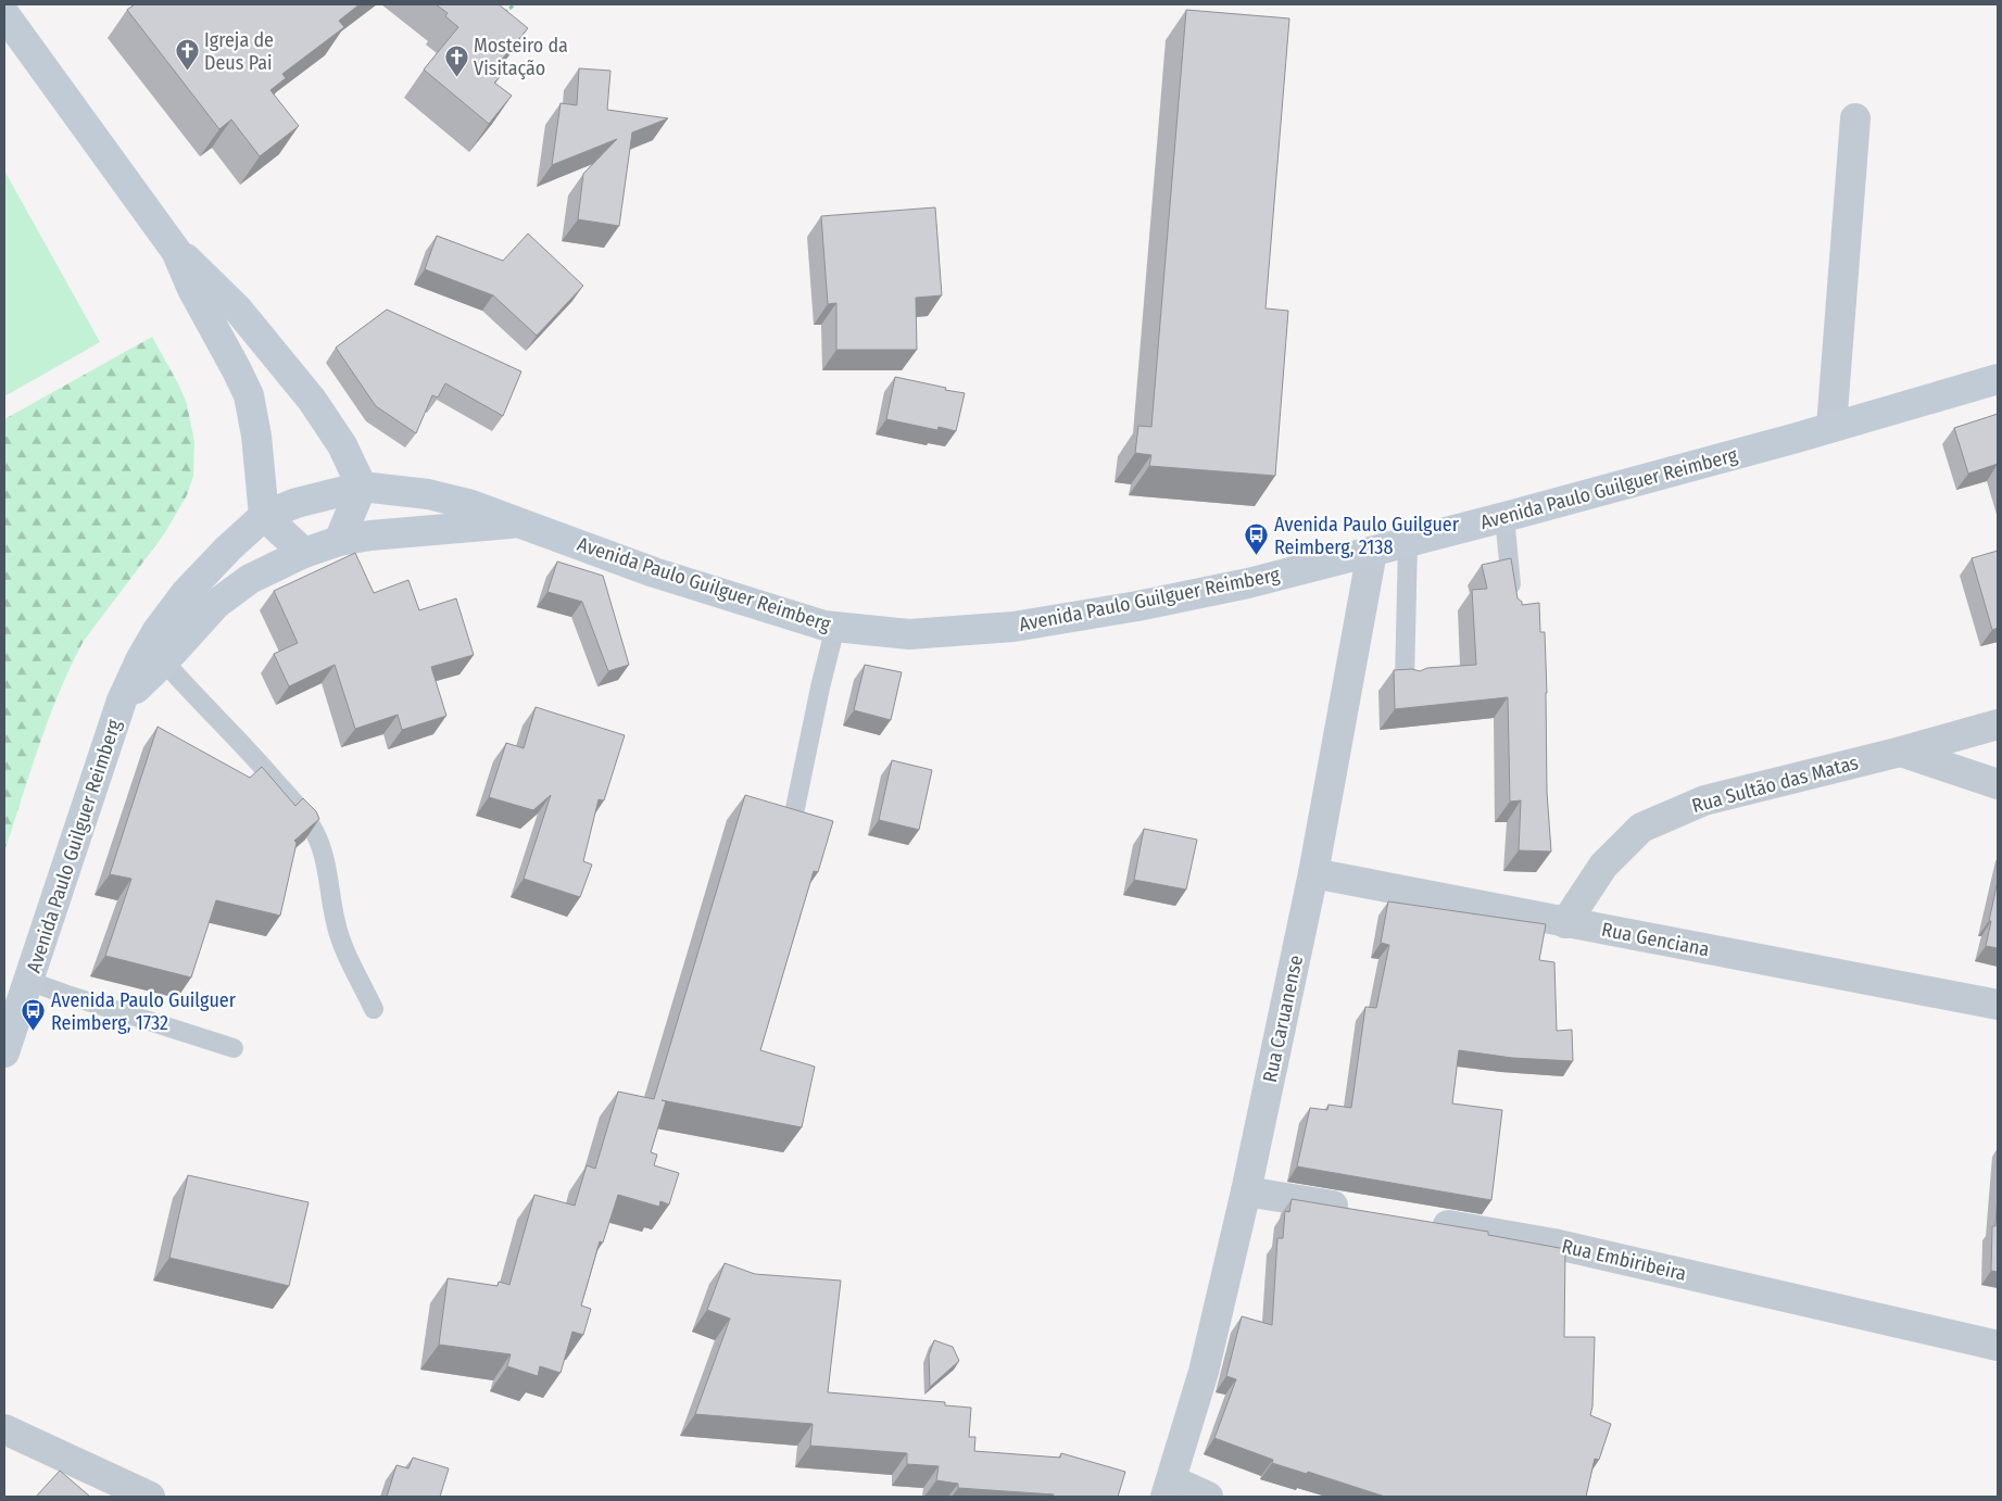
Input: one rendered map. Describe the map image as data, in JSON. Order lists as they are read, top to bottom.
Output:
{
  "streets": {
    "main road": ["Avenida Paulo Guilguer Reimberg"],
    "street": [
      "Rua Sultão das Matas",
      "Rua Genciana",
      "Rua Caruanense",
      "Rua Embiribeira"
    ]
  },
  "crossings": [
    ["Avenida Paulo Guilguer Reimberg", "Rua Caruanense"],
    ["Rua Sultão das Matas", "Rua Genciana"],
    ["Rua Genciana", "Rua Caruanense"]
  ],
  "places": {
    "church": ["Igreja de Deus Pai", "Mosteiro da Visitação"],
    "bus stop": ["Avenida Paulo Guilguer Reimberg, 2138", "Avenida Paulo Guilguer Reimberg, 1732"]
  }
}
